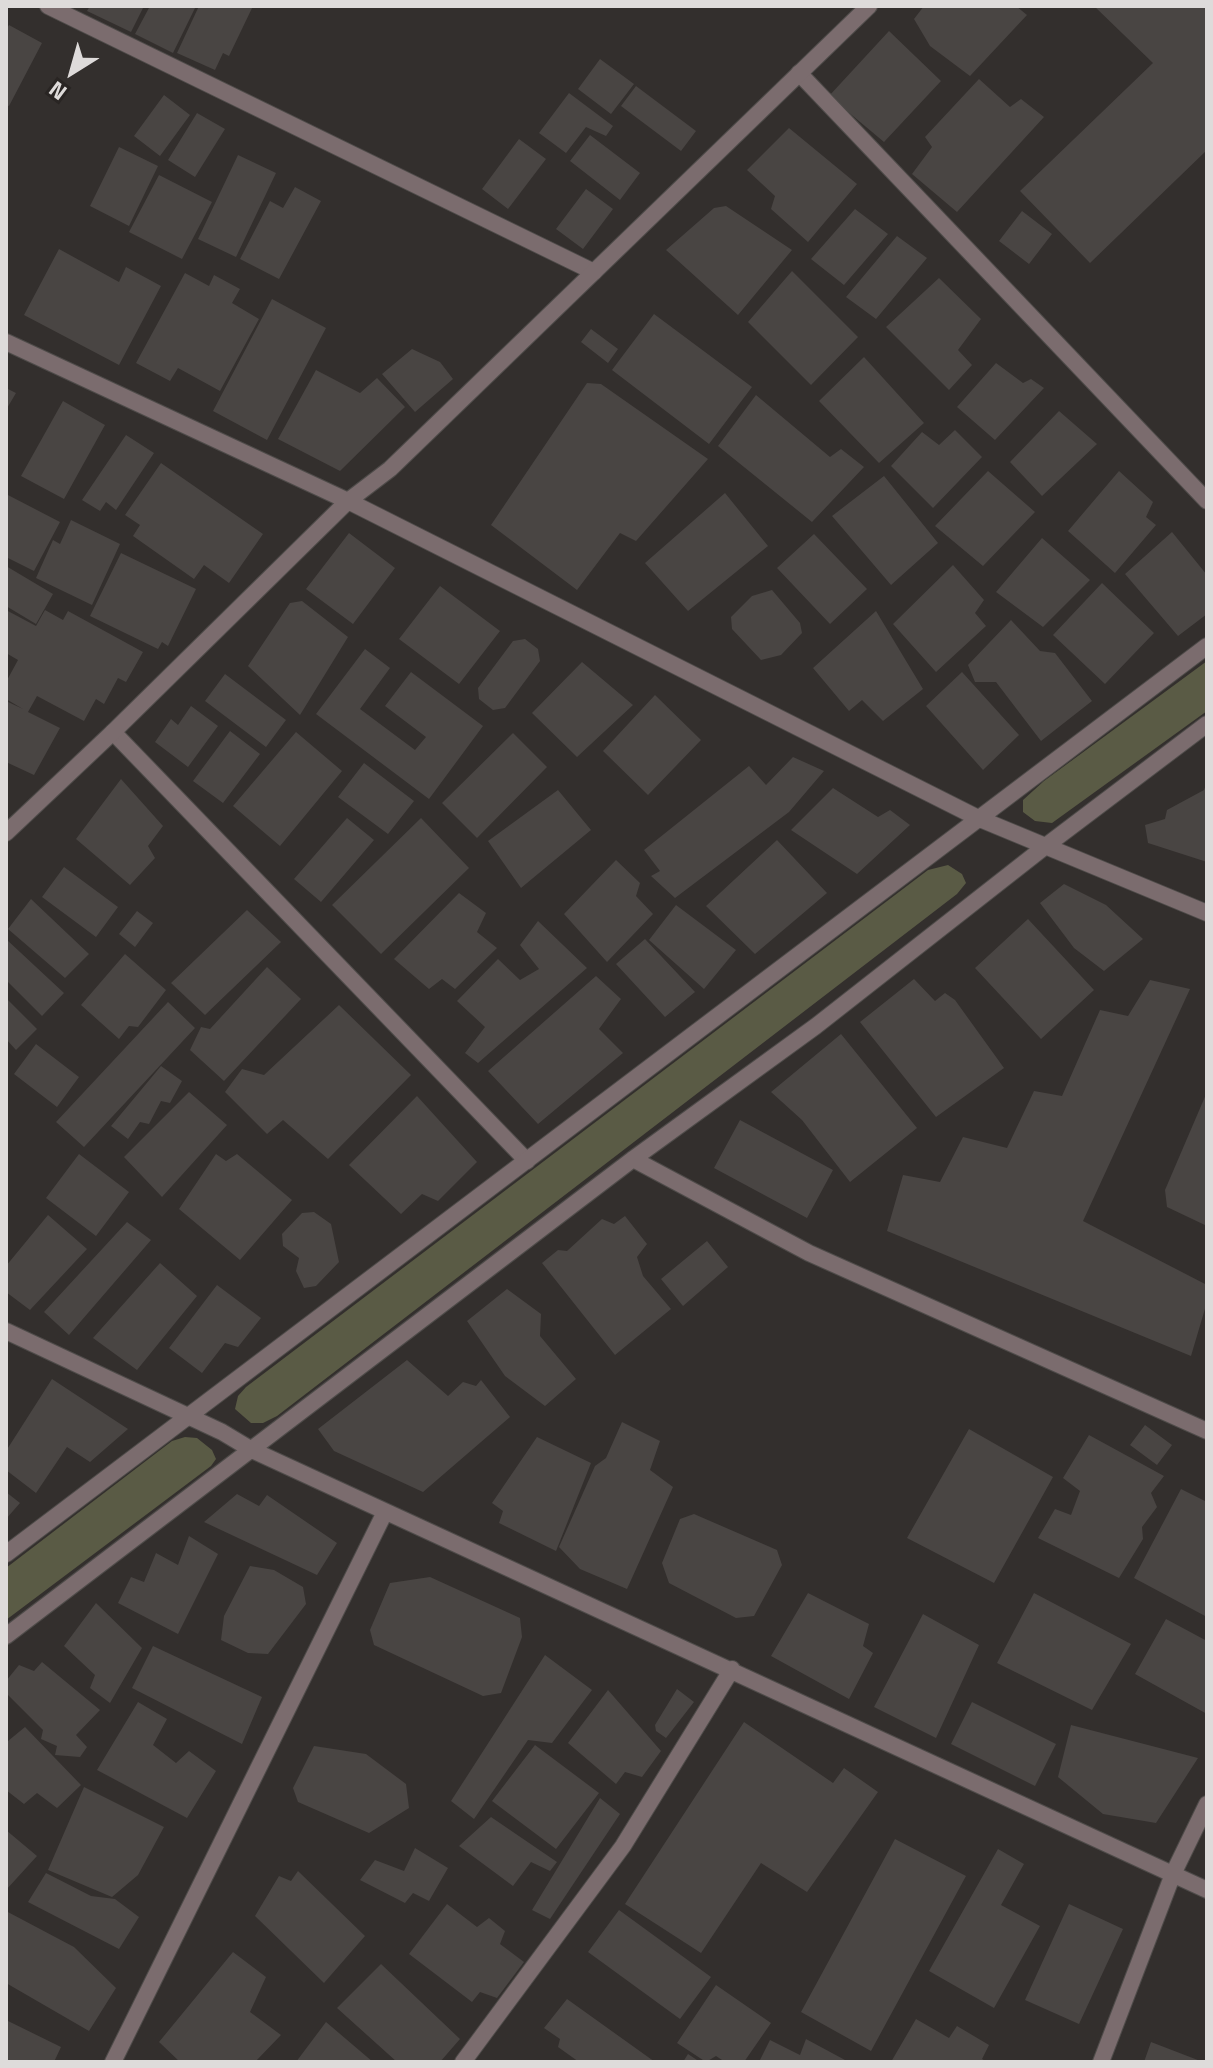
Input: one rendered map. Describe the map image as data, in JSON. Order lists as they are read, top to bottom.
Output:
{
  "north": "bottom left"
}
